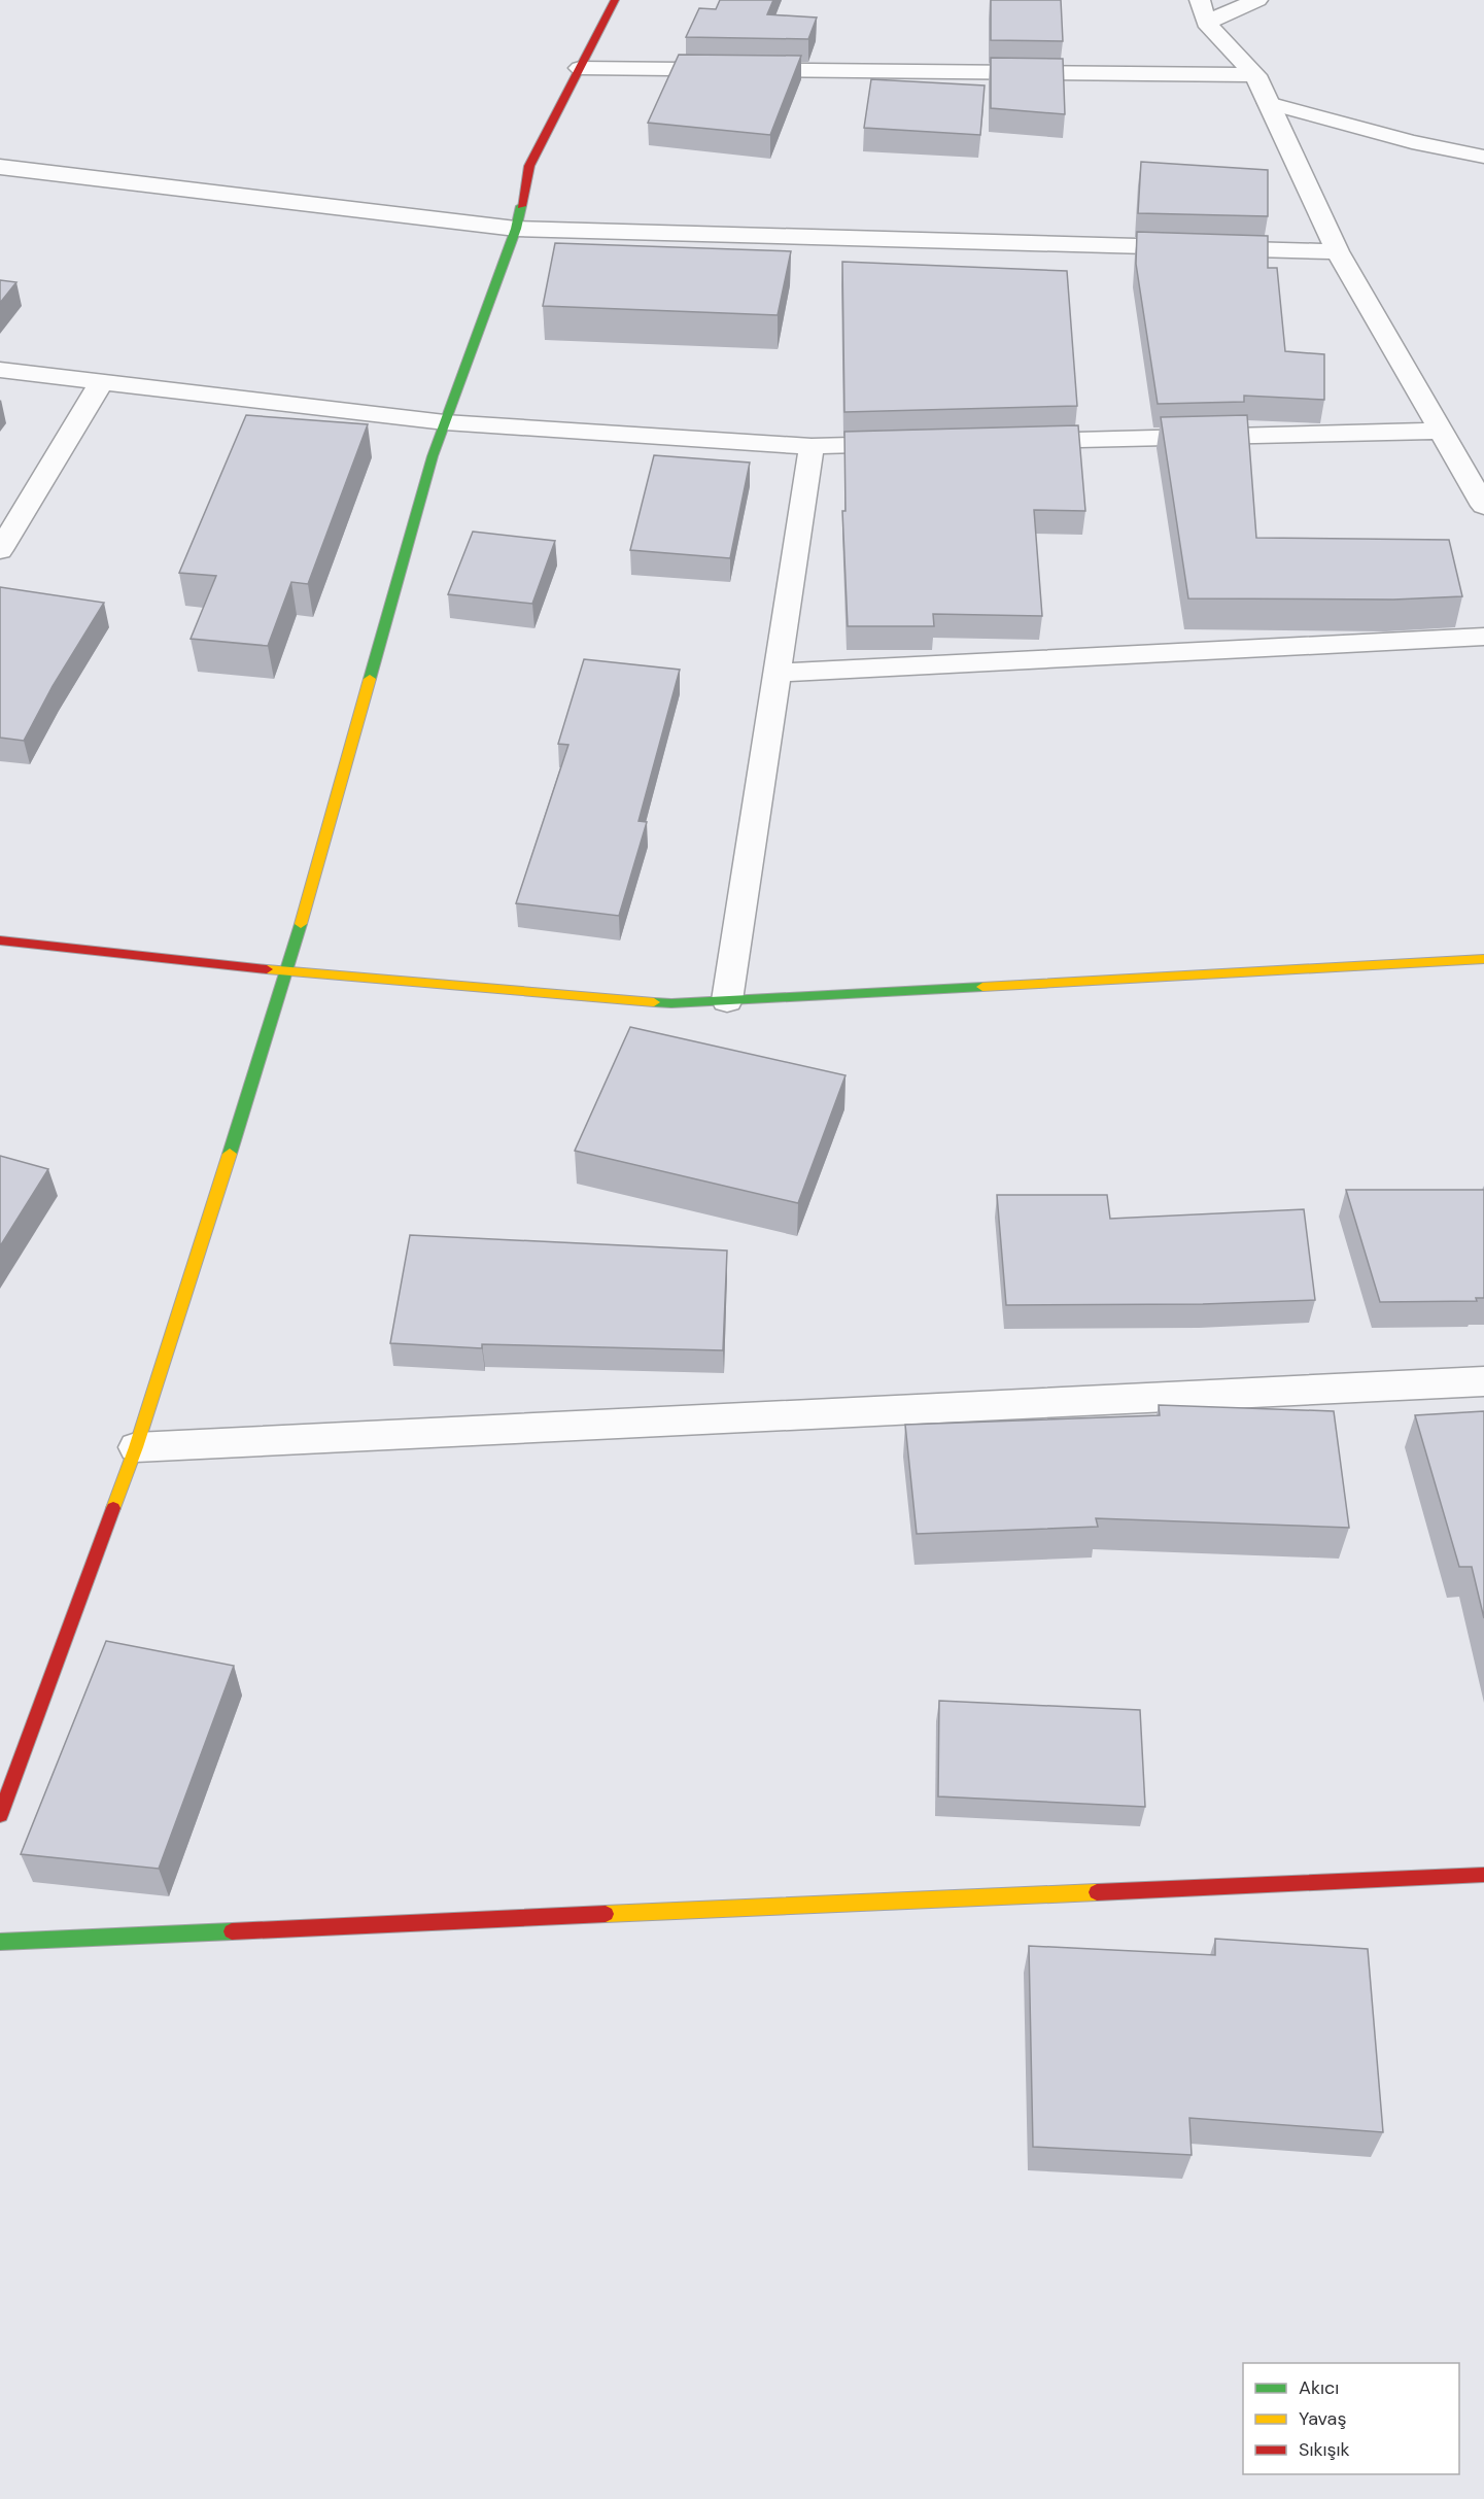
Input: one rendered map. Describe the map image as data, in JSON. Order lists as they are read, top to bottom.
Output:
{
  "legend": ["Akıcı", "Yavaş", "Sıkışık"]
}
